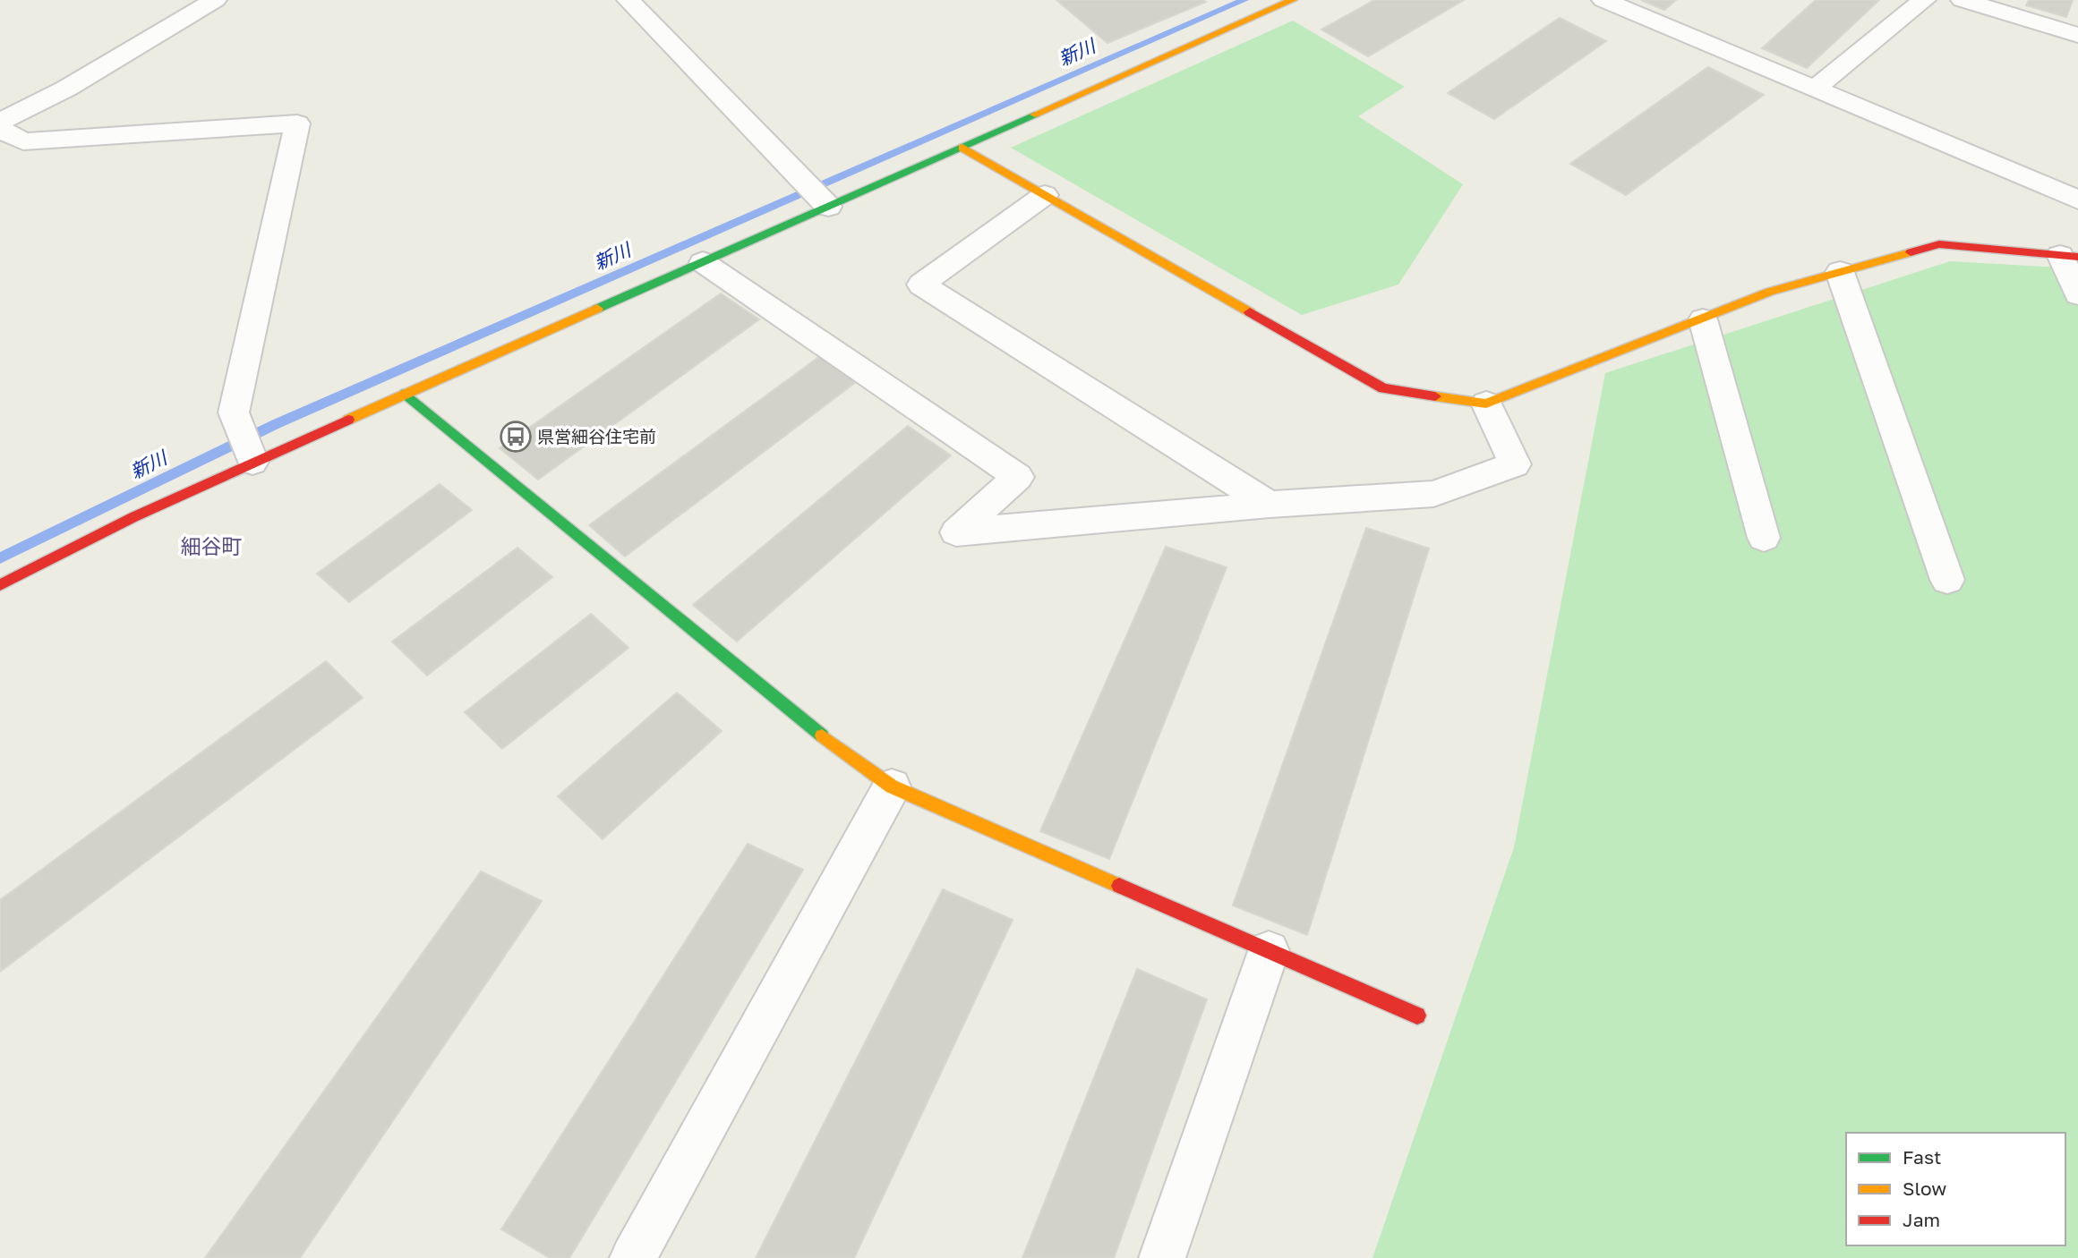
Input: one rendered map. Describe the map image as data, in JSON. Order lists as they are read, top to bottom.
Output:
{
  "districts": ["細谷町"],
  "water": ["新川"],
  "places": {
    "bus stop": ["県営細谷住宅前"]
  },
  "legend": ["Fast", "Slow", "Jam"]
}
